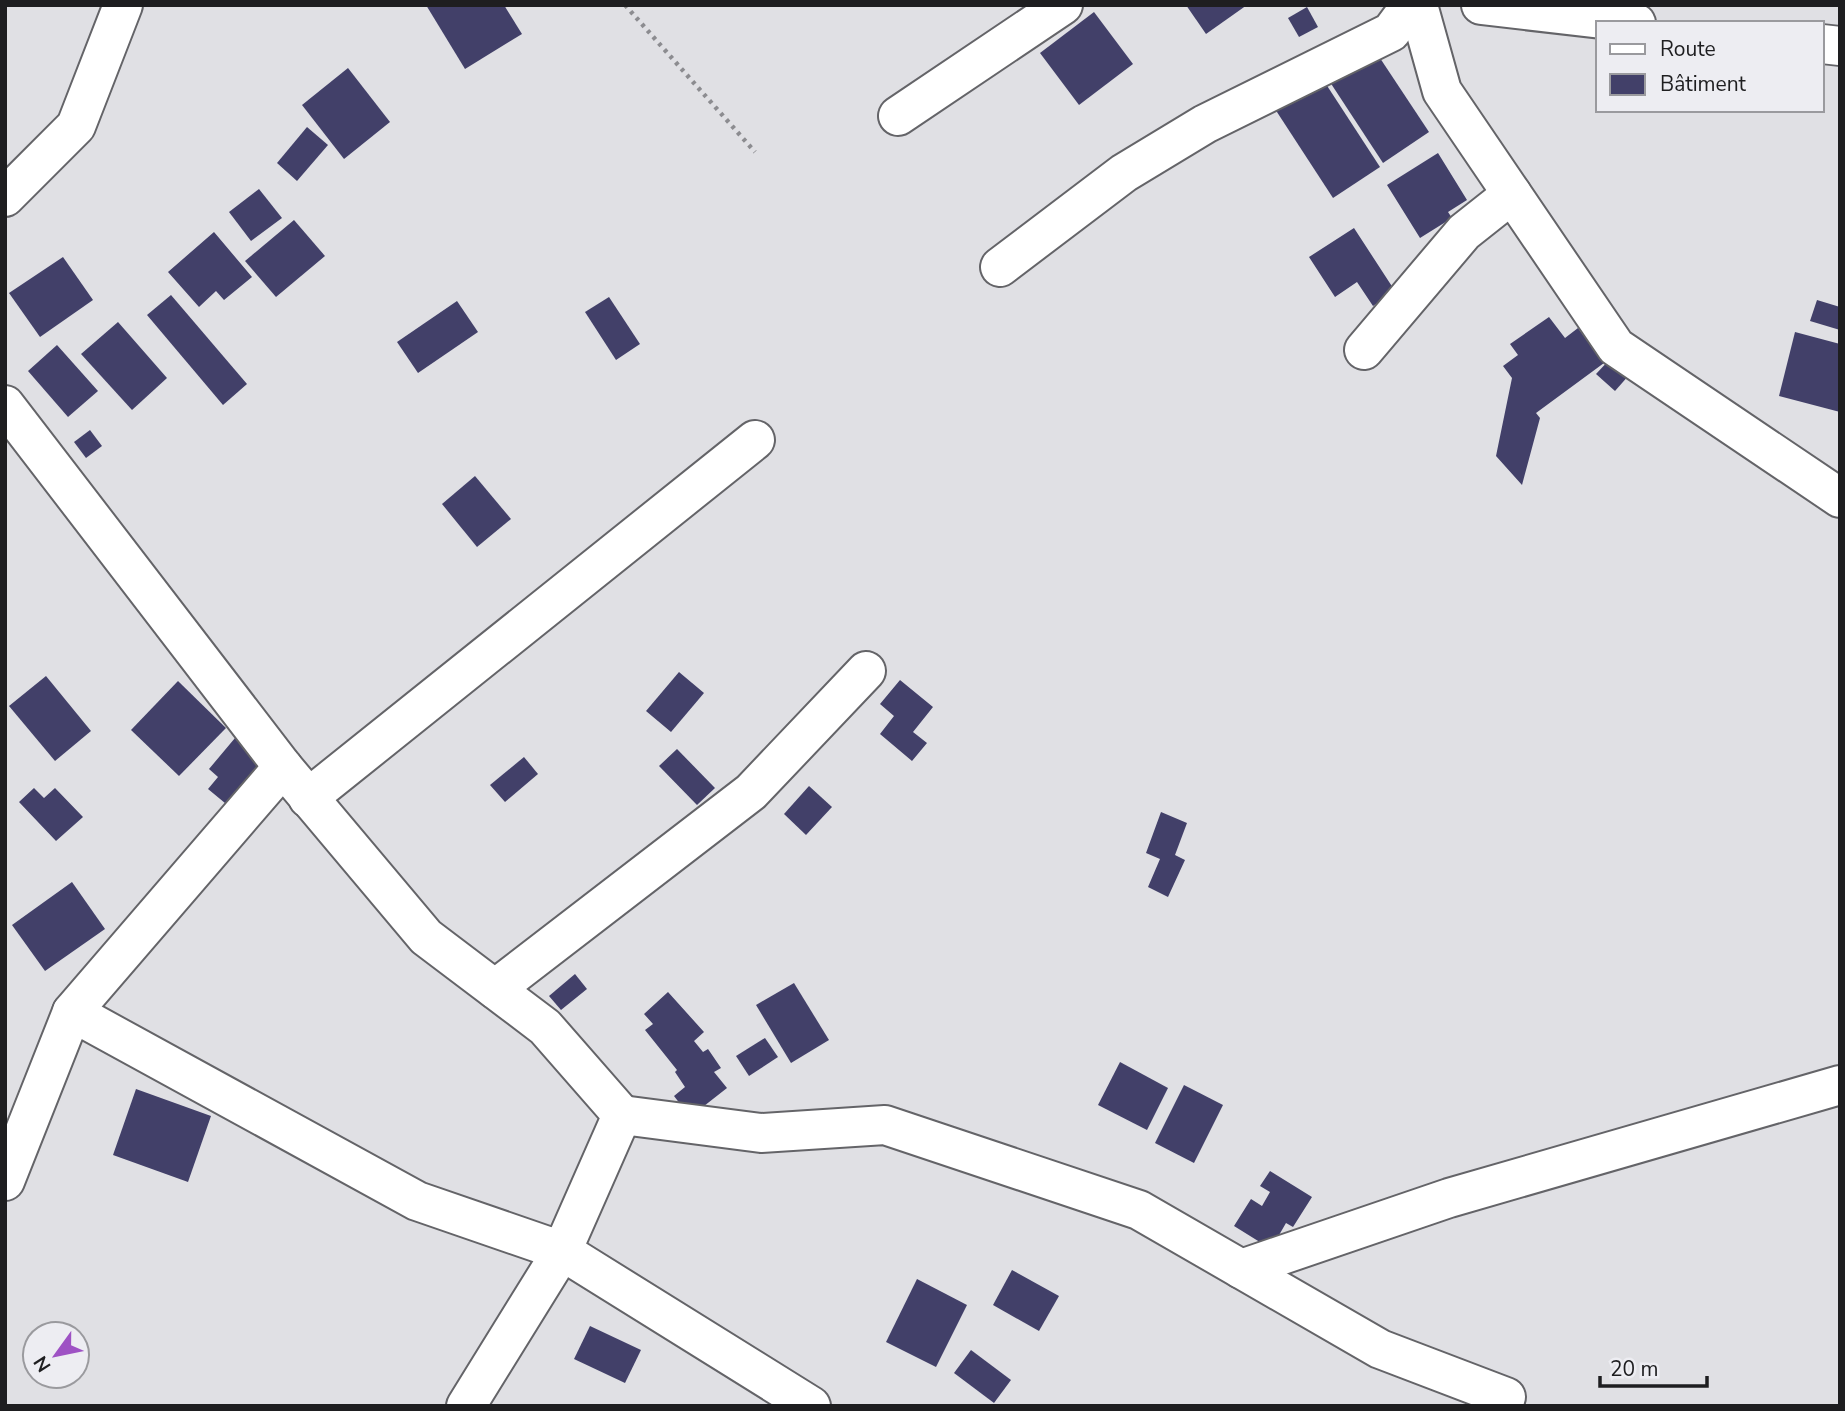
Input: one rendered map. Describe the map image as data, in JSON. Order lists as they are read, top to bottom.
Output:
{
  "legend": ["Route", "Bâtiment"],
  "scale_bar": "20 m",
  "north": "bottom left"
}
